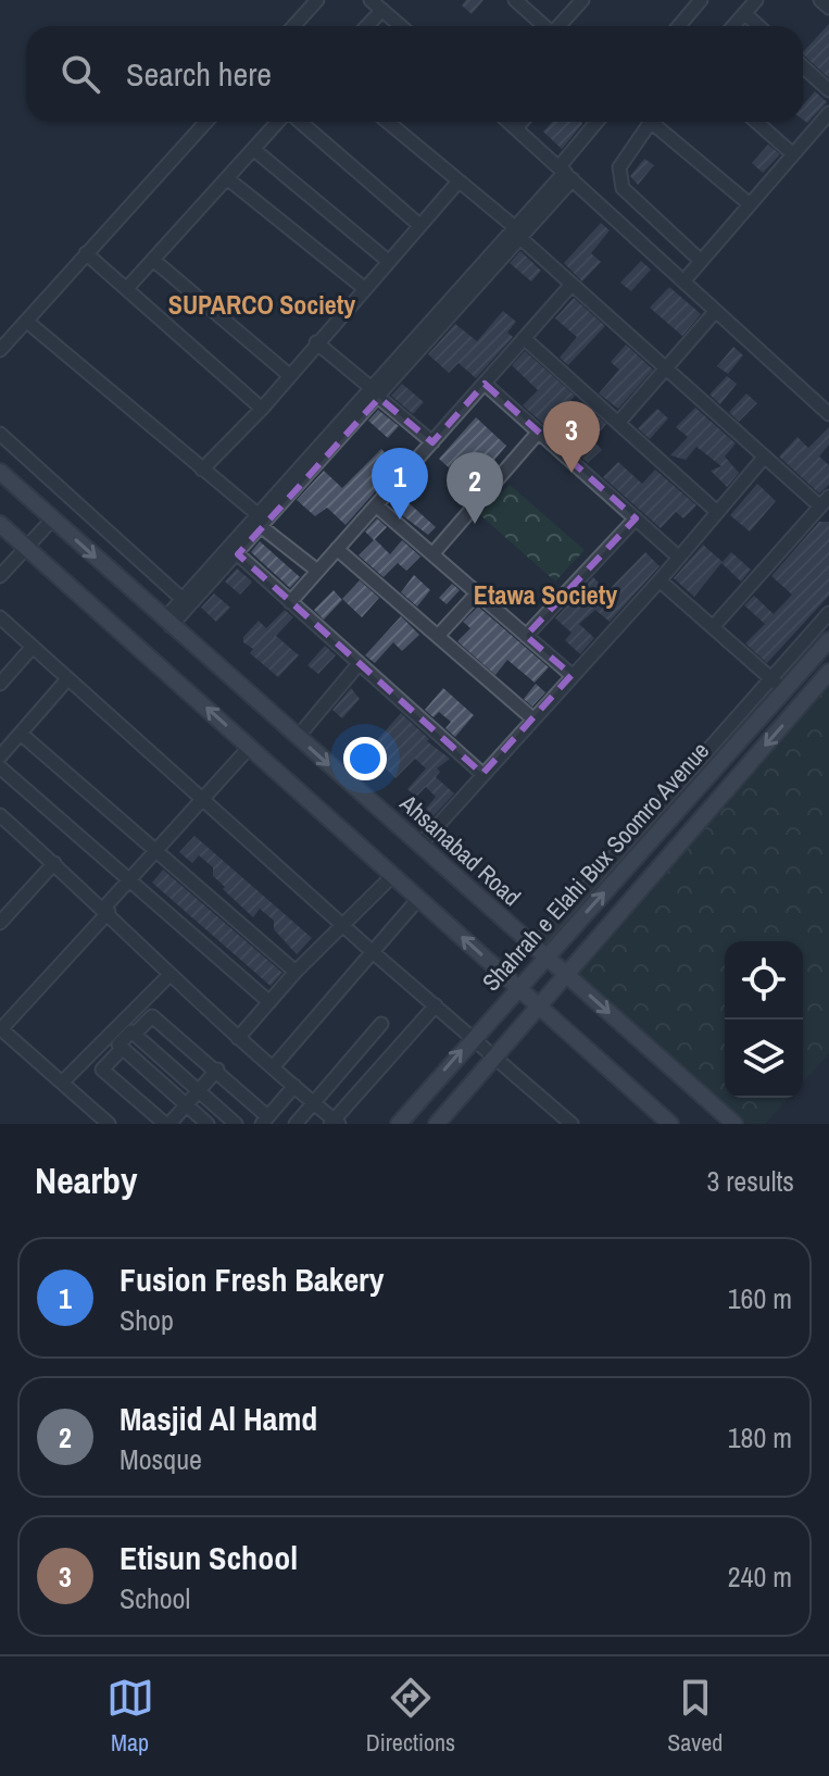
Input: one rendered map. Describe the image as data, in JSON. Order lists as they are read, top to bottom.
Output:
{
  "streets": {
    "main road": ["Ahsanabad Road", "Shahrah e Elahi Bux Soomro Avenue"]
  },
  "crossings": [
    ["Ahsanabad Road", "Shahrah e Elahi Bux Soomro Avenue"]
  ],
  "districts": ["SUPARCO Society", "Etawa Society"],
  "page": {
    "search": "Search here",
    "pins": ["3", "1", "2"],
    "heading": ["Nearby", "3 results"],
    "list": [
      {
        "mark": "1",
        "name": "Fusion Fresh Bakery",
        "note": "Shop",
        "value": "160 m"
      },
      {
        "mark": "2",
        "name": "Masjid Al Hamd",
        "note": "Mosque",
        "value": "180 m"
      },
      {
        "mark": "3",
        "name": "Etisun School",
        "note": "School",
        "value": "240 m"
      }
    ],
    "nav": ["Map", "Directions", "Saved"]
  }
}
